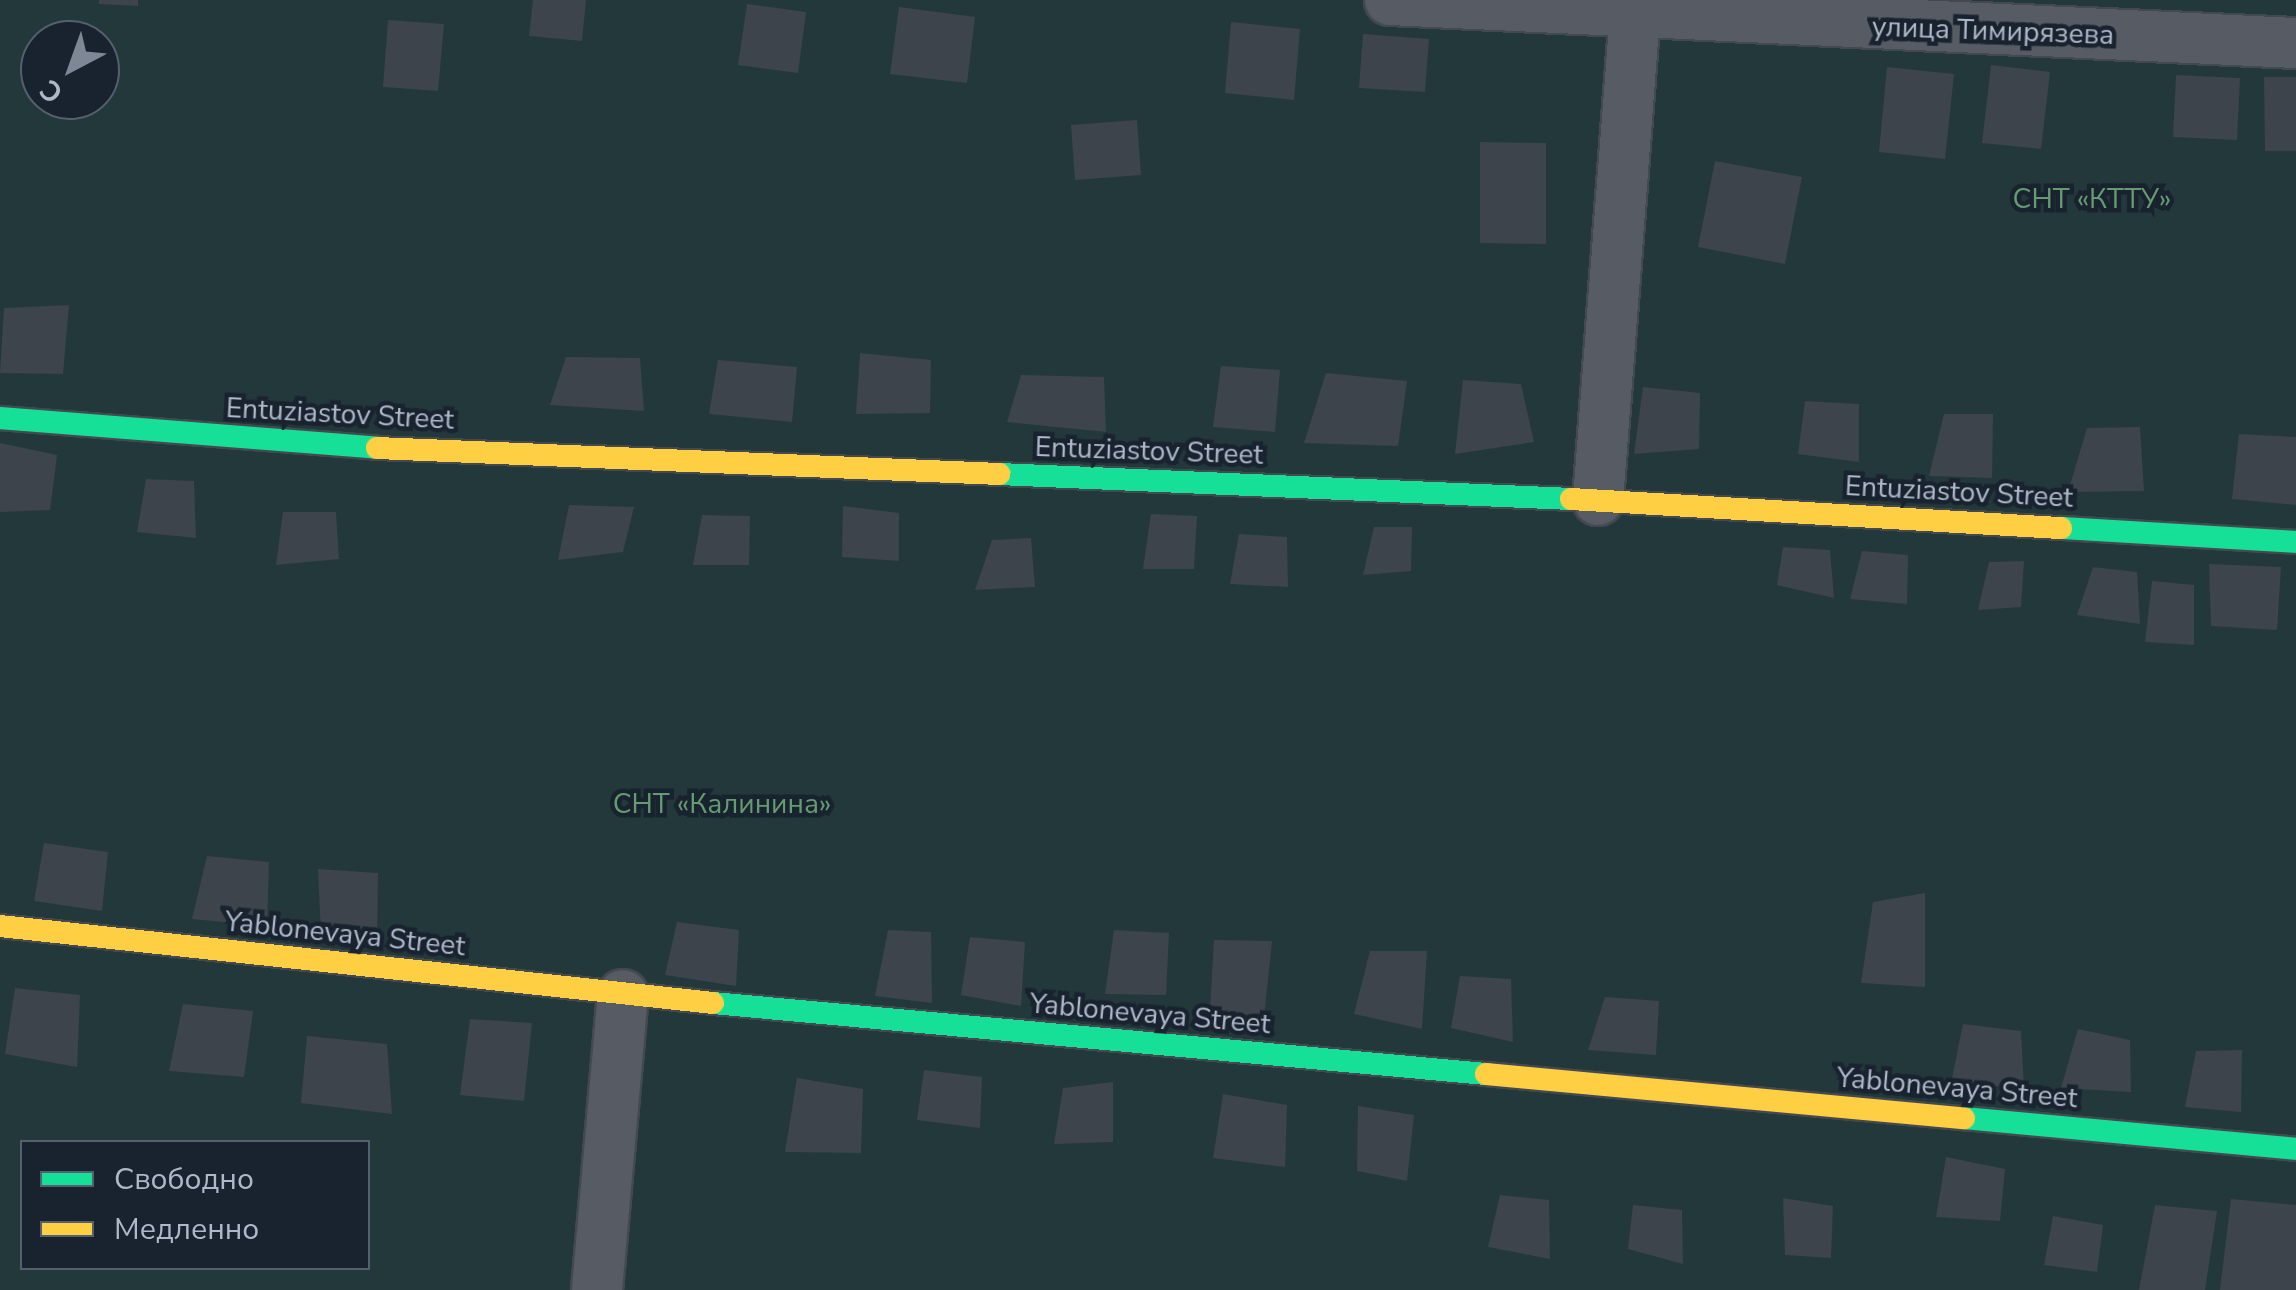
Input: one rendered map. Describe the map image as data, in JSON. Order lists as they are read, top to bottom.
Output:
{
  "streets": {
    "street": ["улица Тимирязева", "Entuziastov Street", "Yablonevaya Street"]
  },
  "parks": ["СНТ «КТТУ»", "СНТ «Калинина»"],
  "legend": ["Свободно", "Медленно"],
  "north": "bottom left"
}
